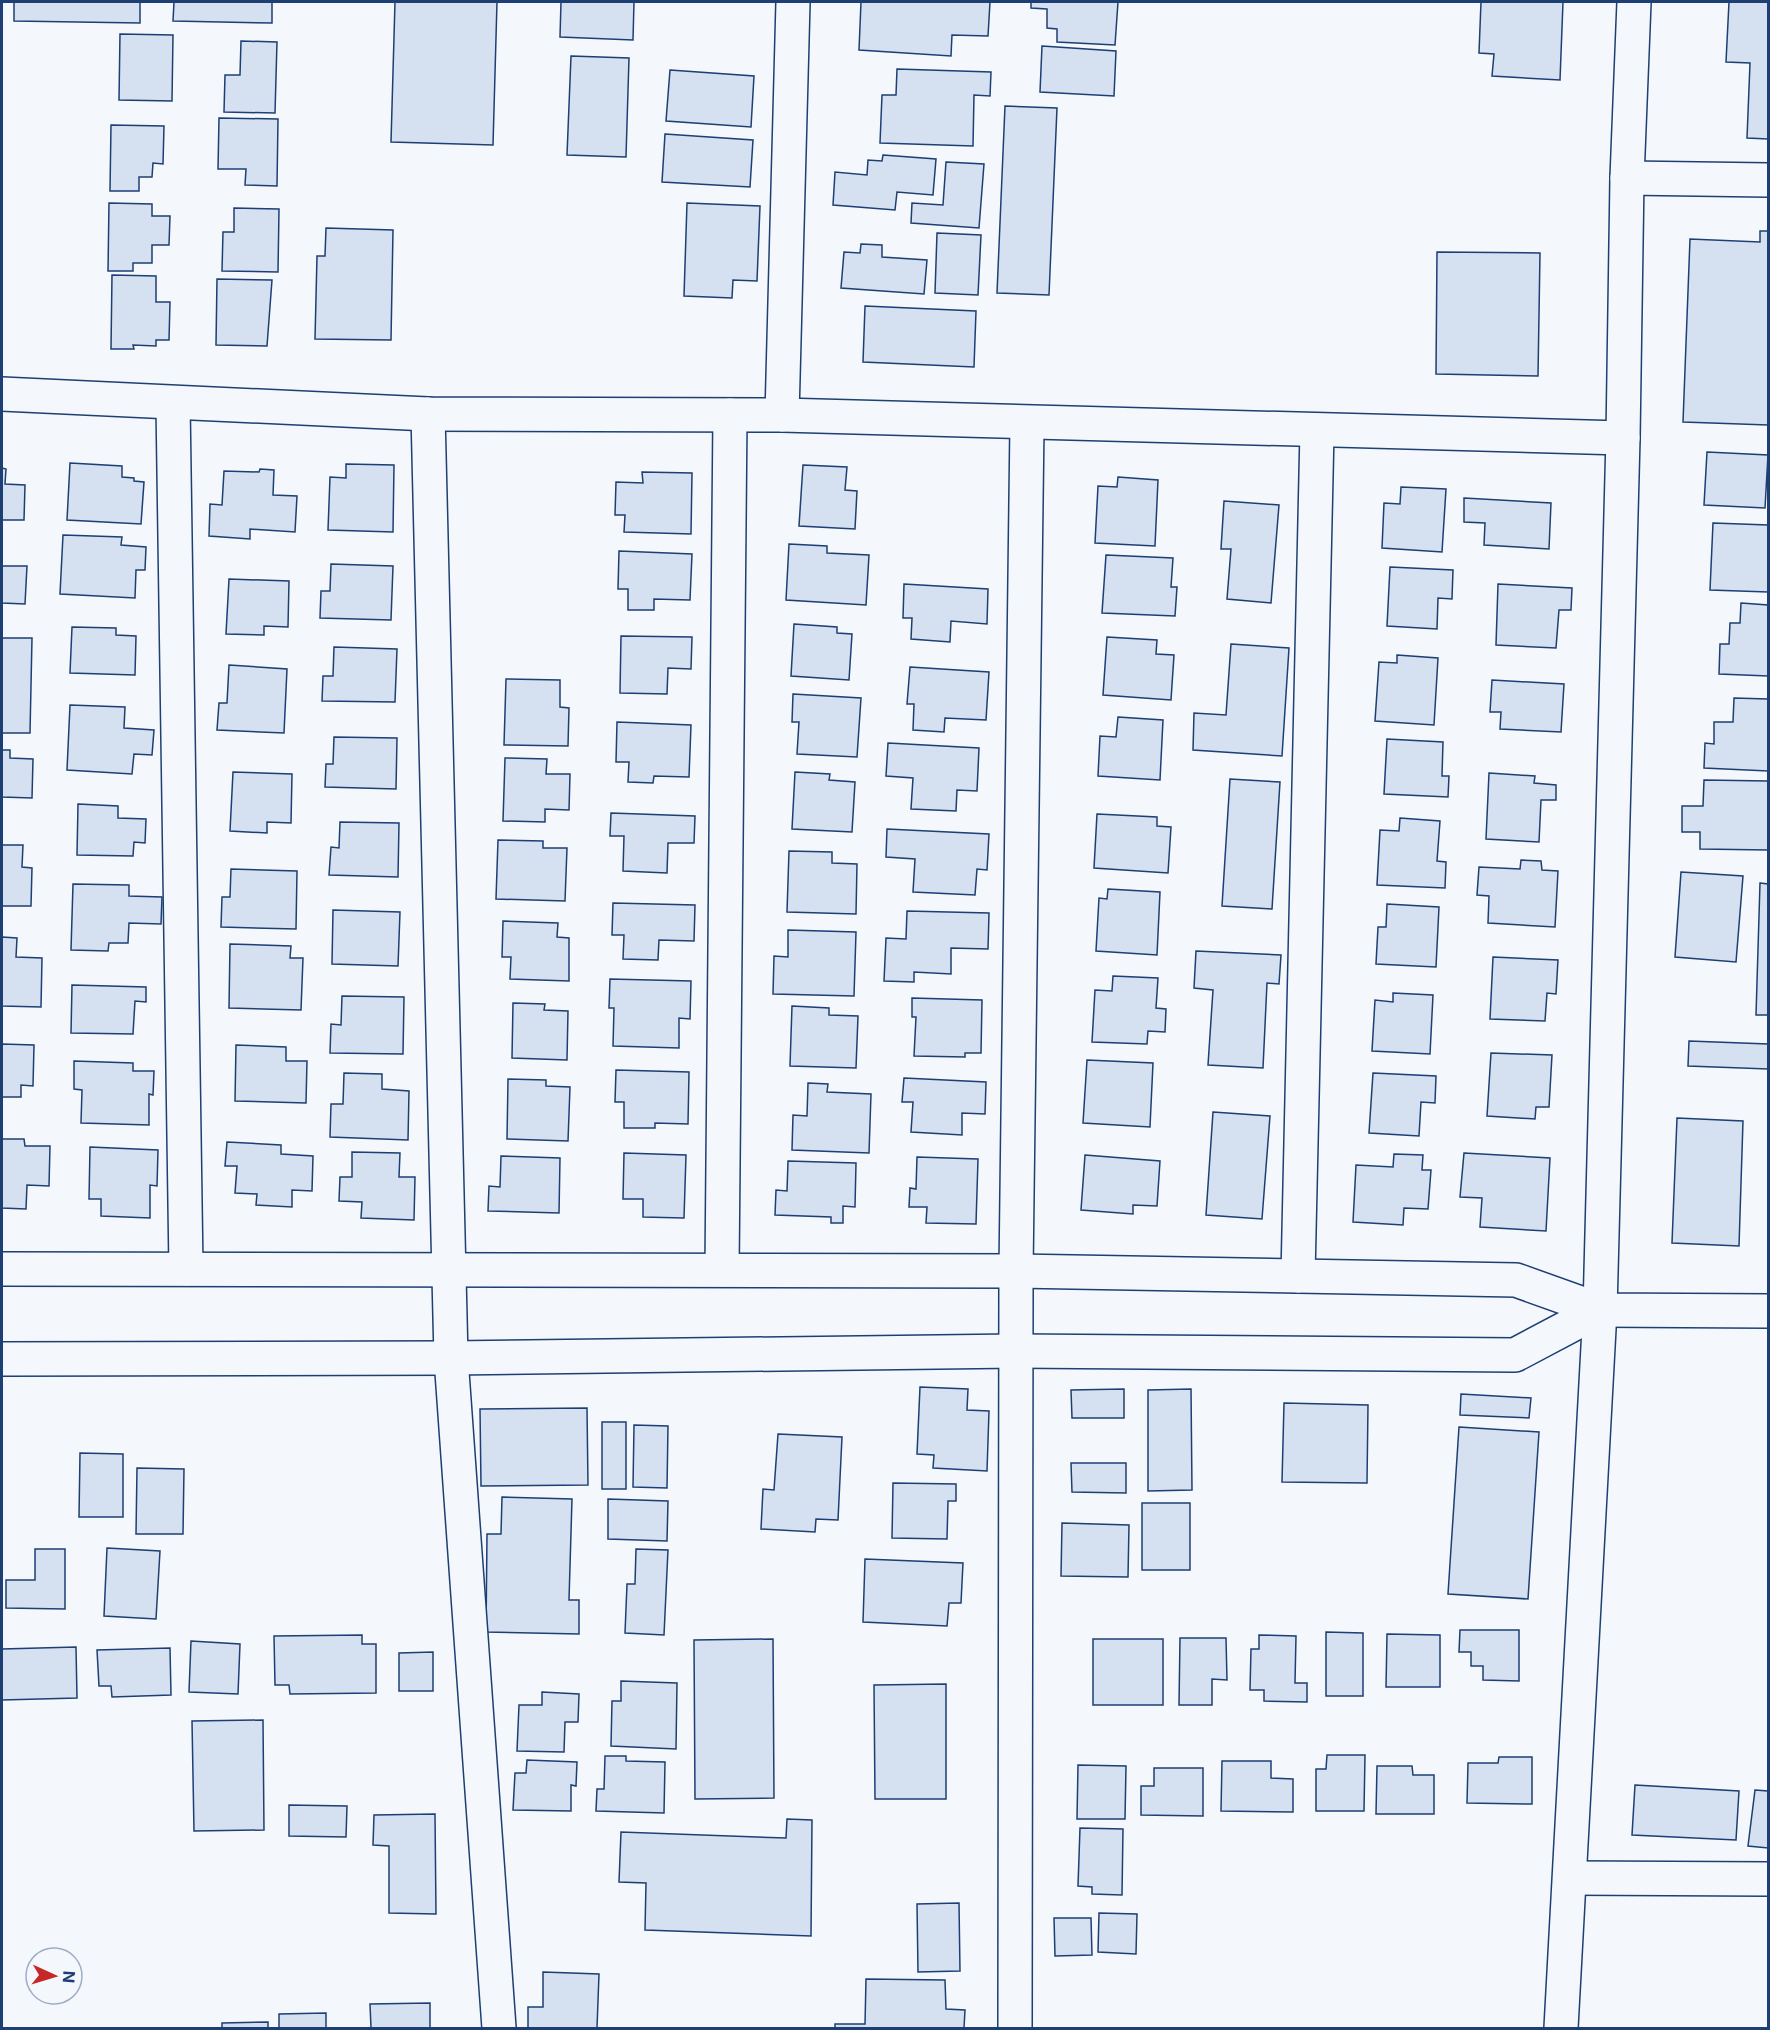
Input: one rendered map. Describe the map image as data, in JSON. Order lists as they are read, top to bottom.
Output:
{
  "north": "right"
}
